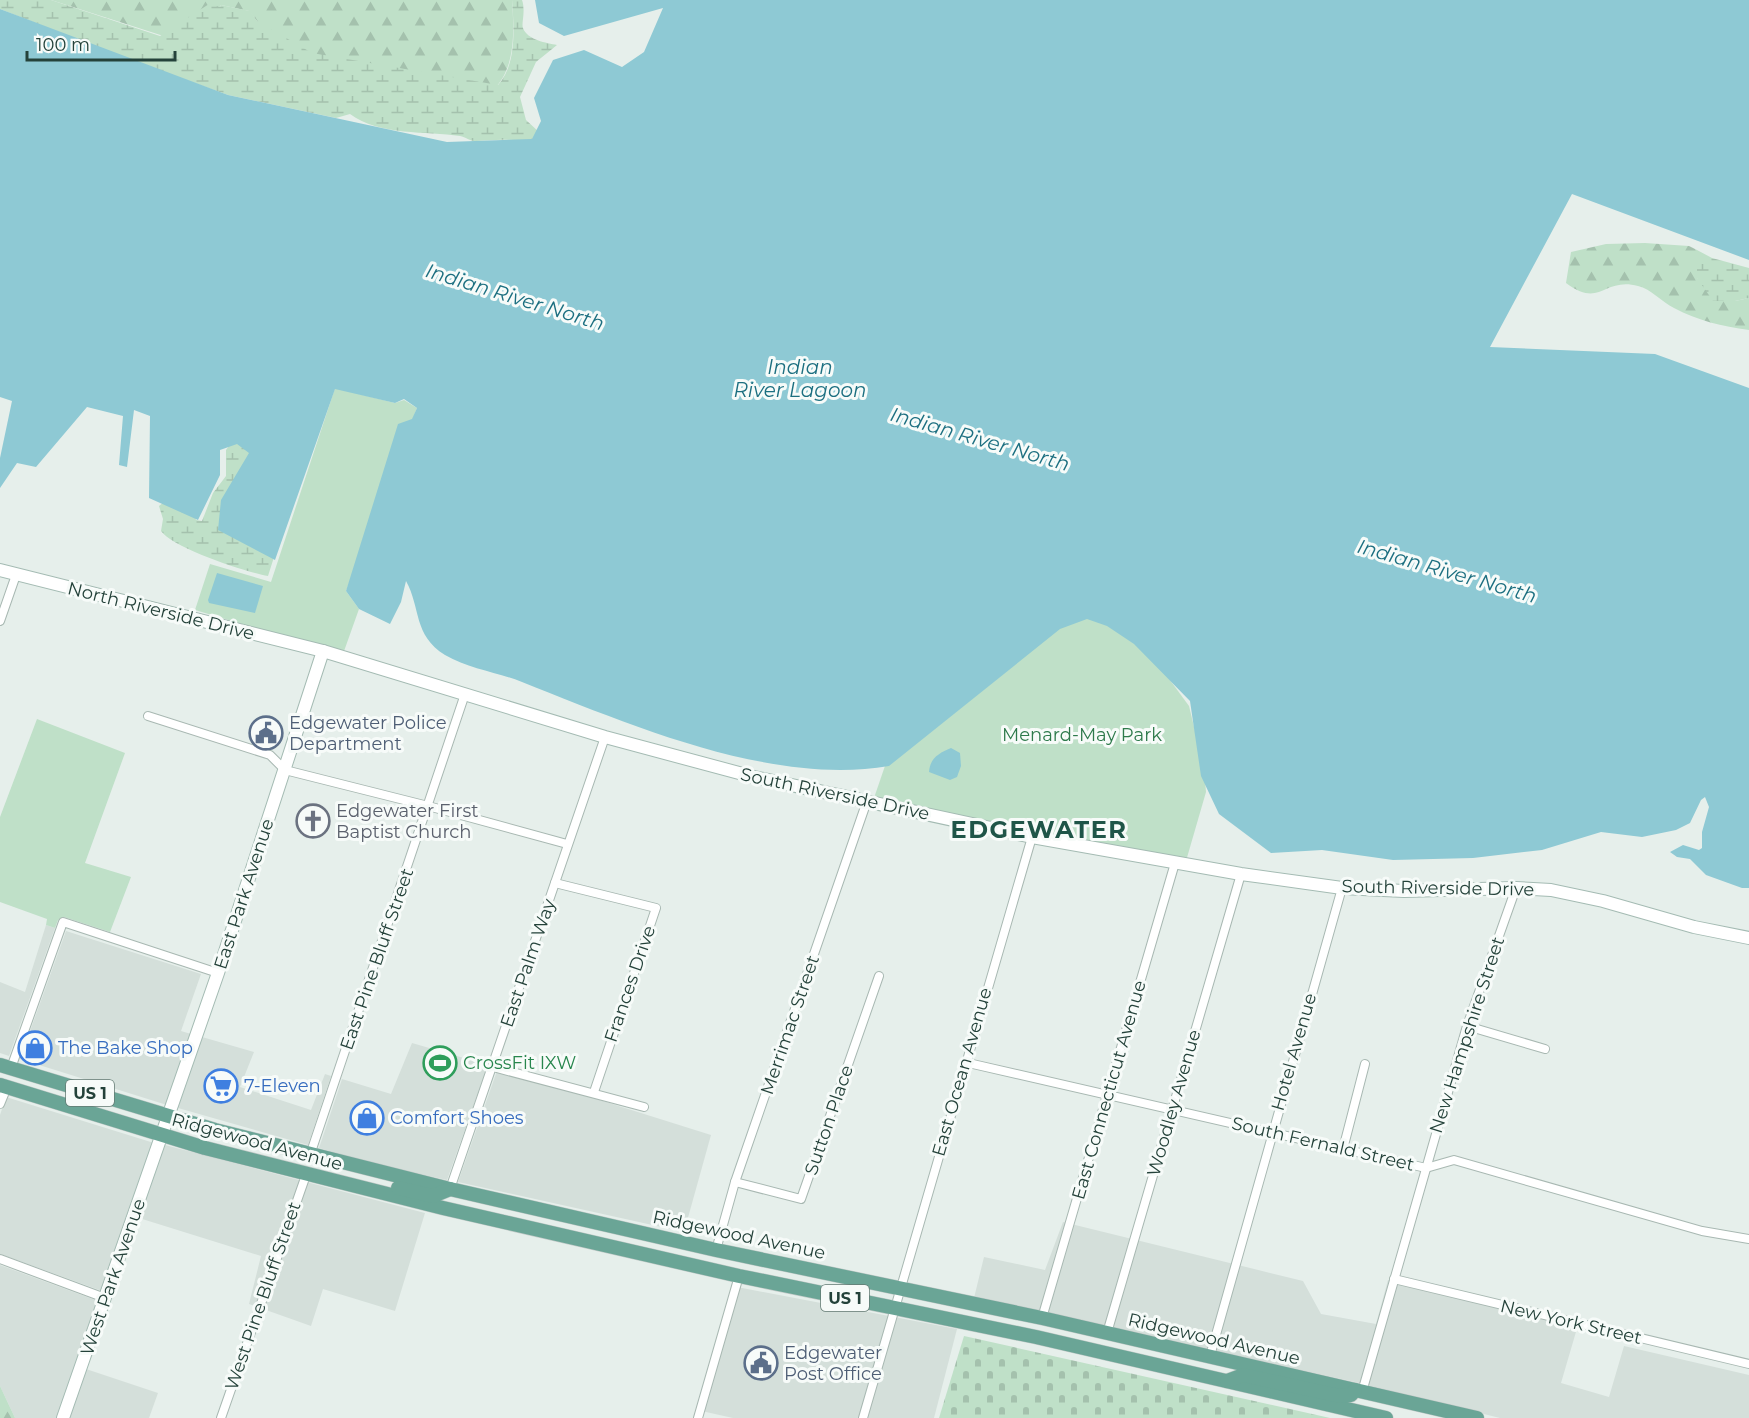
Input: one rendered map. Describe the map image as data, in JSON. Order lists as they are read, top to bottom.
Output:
{
  "streets": {
    "main road": ["US 1", "Ridgewood Avenue"],
    "street": [
      "North Riverside Drive",
      "South Riverside Drive",
      "East Park Avenue",
      "East Pine Bluff Street",
      "East Palm Way",
      "Frances Drive",
      "Merrimac Street",
      "New Hampshire Street",
      "Hotel Avenue",
      "East Ocean Avenue",
      "East Connecticut Avenue",
      "Woodley Avenue",
      "Sutton Place",
      "South Fernald Street",
      "West Park Avenue",
      "West Pine Bluff Street",
      "New York Street"
    ]
  },
  "crossings": [
    ["North Riverside Drive", "South Riverside Drive"],
    ["North Riverside Drive", "East Park Avenue"],
    ["South Riverside Drive", "East Park Avenue"],
    ["South Riverside Drive", "East Pine Bluff Street"],
    ["South Riverside Drive", "East Palm Way"],
    ["South Riverside Drive", "Merrimac Street"],
    ["South Riverside Drive", "New Hampshire Street"],
    ["South Riverside Drive", "Hotel Avenue"],
    ["South Riverside Drive", "East Ocean Avenue"],
    ["South Riverside Drive", "East Connecticut Avenue"],
    ["South Riverside Drive", "Woodley Avenue"],
    ["East Park Avenue", "Ridgewood Avenue"],
    ["East Park Avenue", "West Park Avenue"],
    ["East Pine Bluff Street", "Ridgewood Avenue"],
    ["East Palm Way", "Frances Drive"],
    ["East Palm Way", "Ridgewood Avenue"],
    ["Merrimac Street", "Sutton Place"],
    ["Merrimac Street", "Ridgewood Avenue"],
    ["New Hampshire Street", "Ridgewood Avenue"],
    ["New Hampshire Street", "South Fernald Street"],
    ["New Hampshire Street", "New York Street"],
    ["Hotel Avenue", "Ridgewood Avenue"],
    ["Hotel Avenue", "South Fernald Street"],
    ["East Ocean Avenue", "Ridgewood Avenue"],
    ["East Ocean Avenue", "South Fernald Street"],
    ["East Connecticut Avenue", "Ridgewood Avenue"],
    ["East Connecticut Avenue", "South Fernald Street"],
    ["Woodley Avenue", "Ridgewood Avenue"],
    ["Woodley Avenue", "South Fernald Street"],
    ["Ridgewood Avenue", "West Park Avenue"],
    ["Ridgewood Avenue", "West Pine Bluff Street"]
  ],
  "districts": ["EDGEWATER"],
  "water": ["Indian River North", "Indian River Lagoon"],
  "parks": ["Menard-May Park"],
  "places": {
    "public building": ["Edgewater Police Department", "Edgewater Post Office"],
    "church": ["Edgewater First Baptist Church"],
    "shop": ["The Bake Shop", "Comfort Shoes"],
    "sports": ["CrossFit IXW"],
    "supermarket": ["7-Eleven"]
  },
  "scale_bar": "100 m"
}
